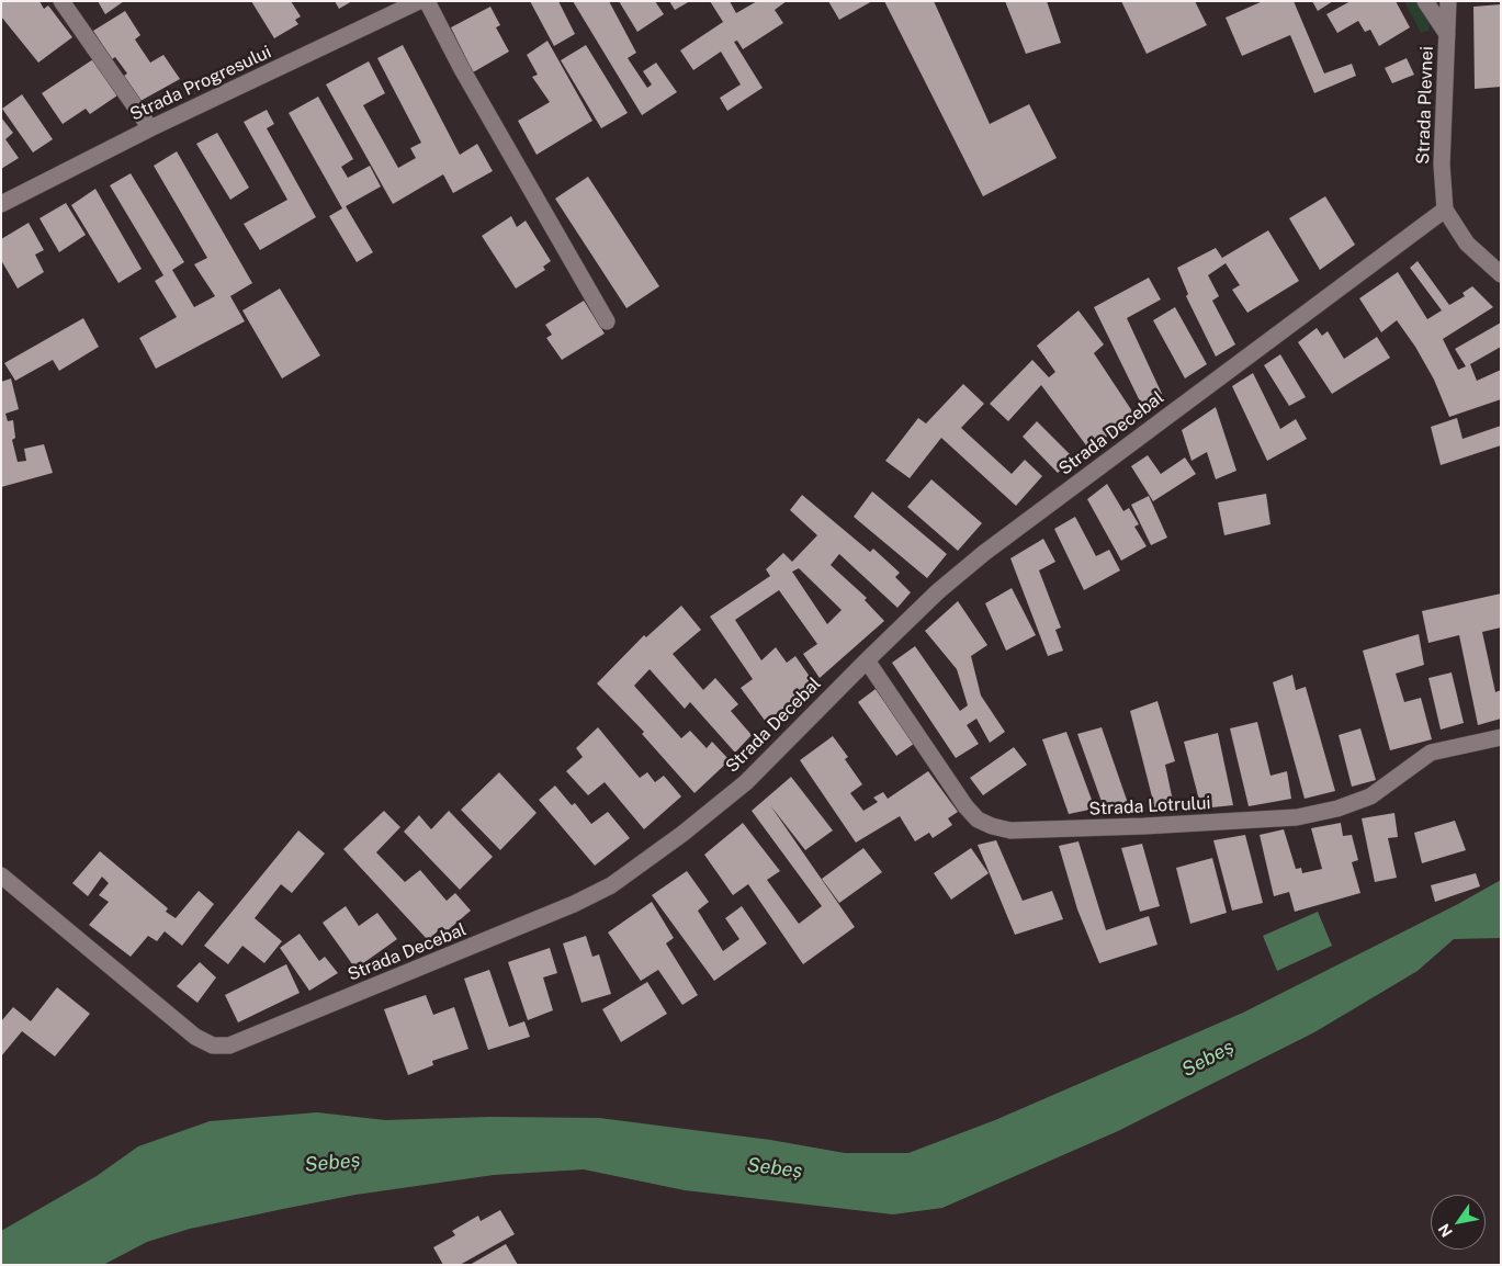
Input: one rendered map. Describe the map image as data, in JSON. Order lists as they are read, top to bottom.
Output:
{
  "streets": {
    "street": [
      "Strada Progresului",
      "Strada Plevnei",
      "Strada Decebal",
      "Strada Lotrului"
    ]
  },
  "crossings": [
    ["Strada Plevnei", "Strada Decebal"],
    ["Strada Decebal", "Strada Lotrului"]
  ],
  "water": ["Sebeș"],
  "north": "bottom left"
}
